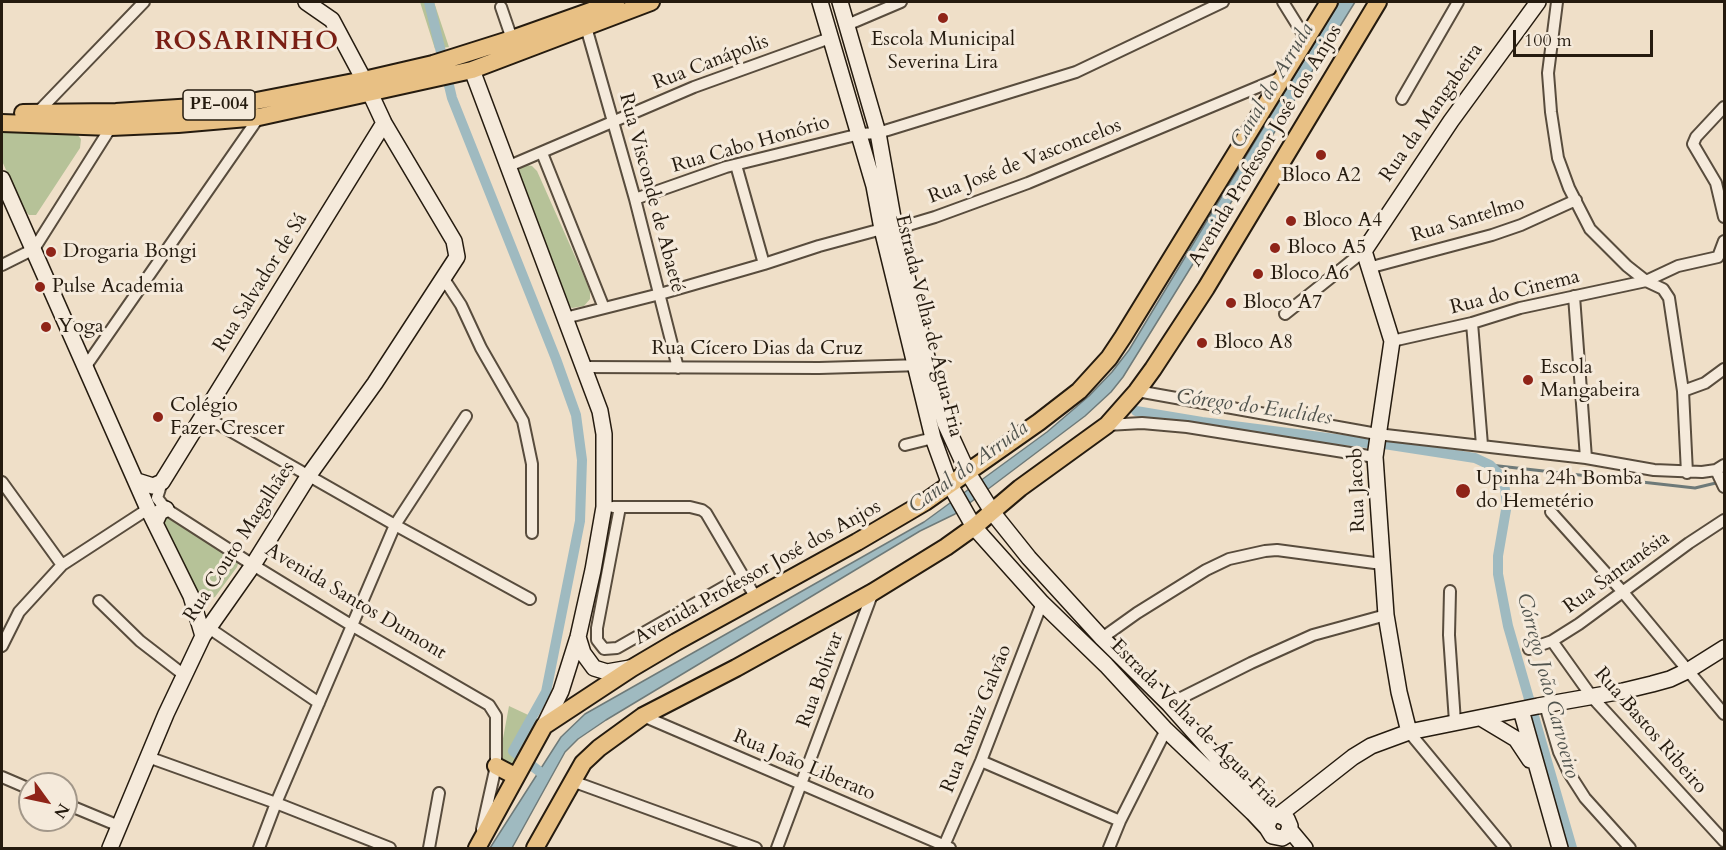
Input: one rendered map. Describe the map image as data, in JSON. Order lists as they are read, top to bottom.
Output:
{
  "streets": {
    "main road": ["PE-004", "Avenida Professor José dos Anjos"],
    "street": [
      "Rua Canápolis",
      "Rua da Mangabeira",
      "Rua Cabo Honório",
      "Rua José de Vasconcelos",
      "Rua Visconde de Abaeté",
      "Rua Santelmo",
      "Rua Salvador de Sá",
      "Rua do Cinema",
      "Estrada Velha de Água Fria",
      "Rua Cícero Dias da Cruz",
      "Rua Jacob",
      "Rua Couto Magalhães",
      "Rua Santanésia",
      "Avenida Santos Dumont",
      "Rua Bolivar",
      "Rua Ramiz Galvão",
      "Rua Bastos Ribeiro",
      "Rua João Liberato"
    ]
  },
  "crossings": [
    ["Rua Canápolis", "Rua Visconde de Abaeté"],
    ["Rua Canápolis", "Estrada Velha de Água Fria"],
    ["PE-004", "Rua Visconde de Abaeté"],
    ["Rua da Mangabeira", "Rua Jacob"],
    ["Rua Cabo Honório", "Rua Visconde de Abaeté"],
    ["Rua Cabo Honório", "Estrada Velha de Água Fria"],
    ["Avenida Professor José dos Anjos", "Rua José de Vasconcelos"],
    ["Avenida Professor José dos Anjos", "Estrada Velha de Água Fria"],
    ["Avenida Professor José dos Anjos", "Rua Bolivar"],
    ["Avenida Professor José dos Anjos", "Rua João Liberato"],
    ["Rua José de Vasconcelos", "Rua Visconde de Abaeté"],
    ["Rua José de Vasconcelos", "Estrada Velha de Água Fria"],
    ["Rua Visconde de Abaeté", "Rua Cícero Dias da Cruz"],
    ["Rua Santelmo", "Rua Jacob"],
    ["Rua Salvador de Sá", "Rua Couto Magalhães"],
    ["Rua do Cinema", "Rua Jacob"],
    ["Estrada Velha de Água Fria", "Rua Cícero Dias da Cruz"],
    ["Estrada Velha de Água Fria", "Rua Ramiz Galvão"],
    ["Rua Couto Magalhães", "Avenida Santos Dumont"],
    ["Rua Santanésia", "Rua Bastos Ribeiro"],
    ["Rua Bolivar", "Rua João Liberato"],
    ["Rua Ramiz Galvão", "Rua João Liberato"]
  ],
  "districts": ["ROSARINHO"],
  "water": ["Canal do Arruda", "Córego do Euclides", "Córrego João Carvoeiro"],
  "places": [
    "Escola Municipal Severina Lira",
    "Bloco A2",
    "Bloco A4",
    "Bloco A5",
    "Drogaria Bongi",
    "Bloco A6",
    "Pulse Academia",
    "Bloco A7",
    "Yoga",
    "Bloco A8",
    "Escola Mangabeira",
    "Colégio Fazer Crescer",
    "Upinha 24h Bomba do Hemetério"
  ],
  "scale_bar": "100 m",
  "north": "bottom right"
}
